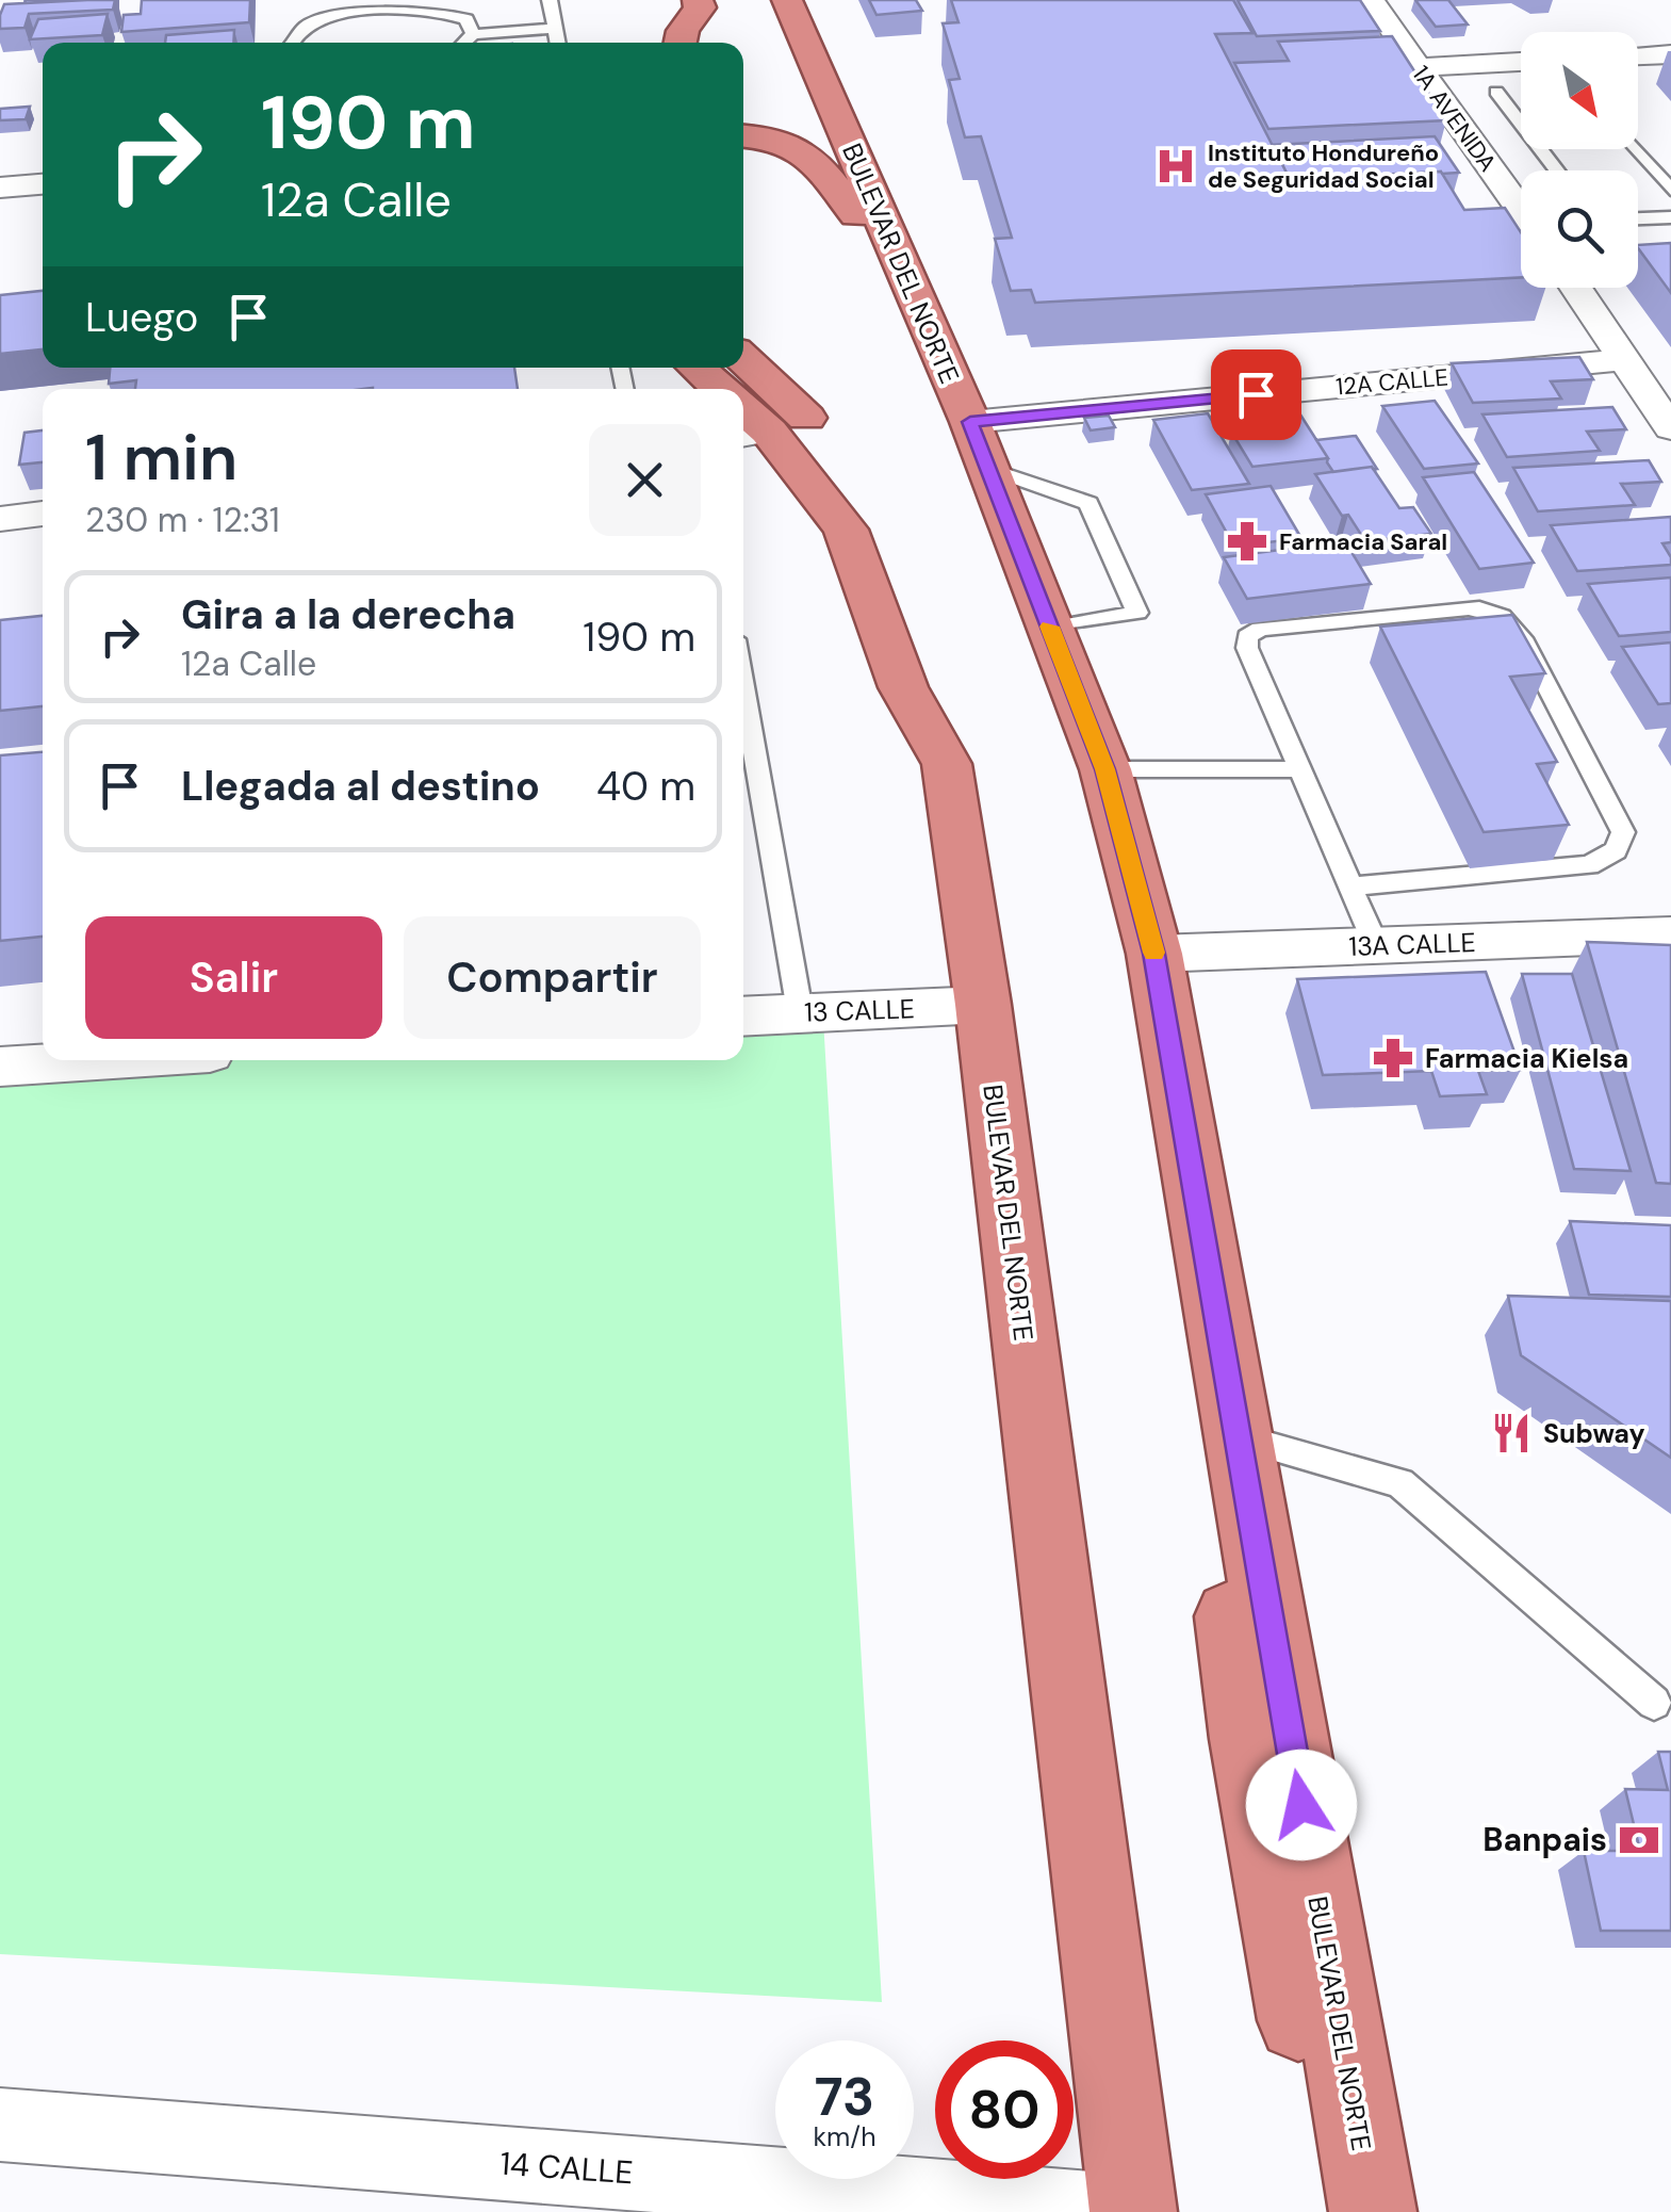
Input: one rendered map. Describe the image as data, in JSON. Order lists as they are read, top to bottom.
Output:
{
  "streets": {
    "highway": ["BULEVAR DEL NORTE"],
    "street": [
      "1A AVENIDA",
      "12A CALLE",
      "13A CALLE",
      "13 CALLE",
      "14 CALLE"
    ]
  },
  "crossings": [
    ["BULEVAR DEL NORTE", "12A CALLE"],
    ["BULEVAR DEL NORTE", "13A CALLE"],
    ["BULEVAR DEL NORTE", "13 CALLE"],
    ["BULEVAR DEL NORTE", "14 CALLE"]
  ],
  "places": {
    "hospital": ["Instituto Hondureño de Seguridad Social"],
    "pharmacy": ["Farmacia Saral", "Farmacia Kielsa"],
    "restaurant": ["Subway"],
    "bank": ["Banpais"]
  },
  "north": "bottom right",
  "page": {
    "turn": ["190 m", "12a Calle"],
    "then": "Luego",
    "heading": ["1 min", "230 m · 12:31"],
    "list": [
      {
        "name": "Gira a la derecha",
        "note": "12a Calle",
        "value": "190 m"
      },
      {
        "name": "Llegada al destino",
        "value": "40 m"
      }
    ],
    "buttons": ["Salir", "Compartir"],
    "speed": "73 km/h",
    "limit": "80"
  }
}
